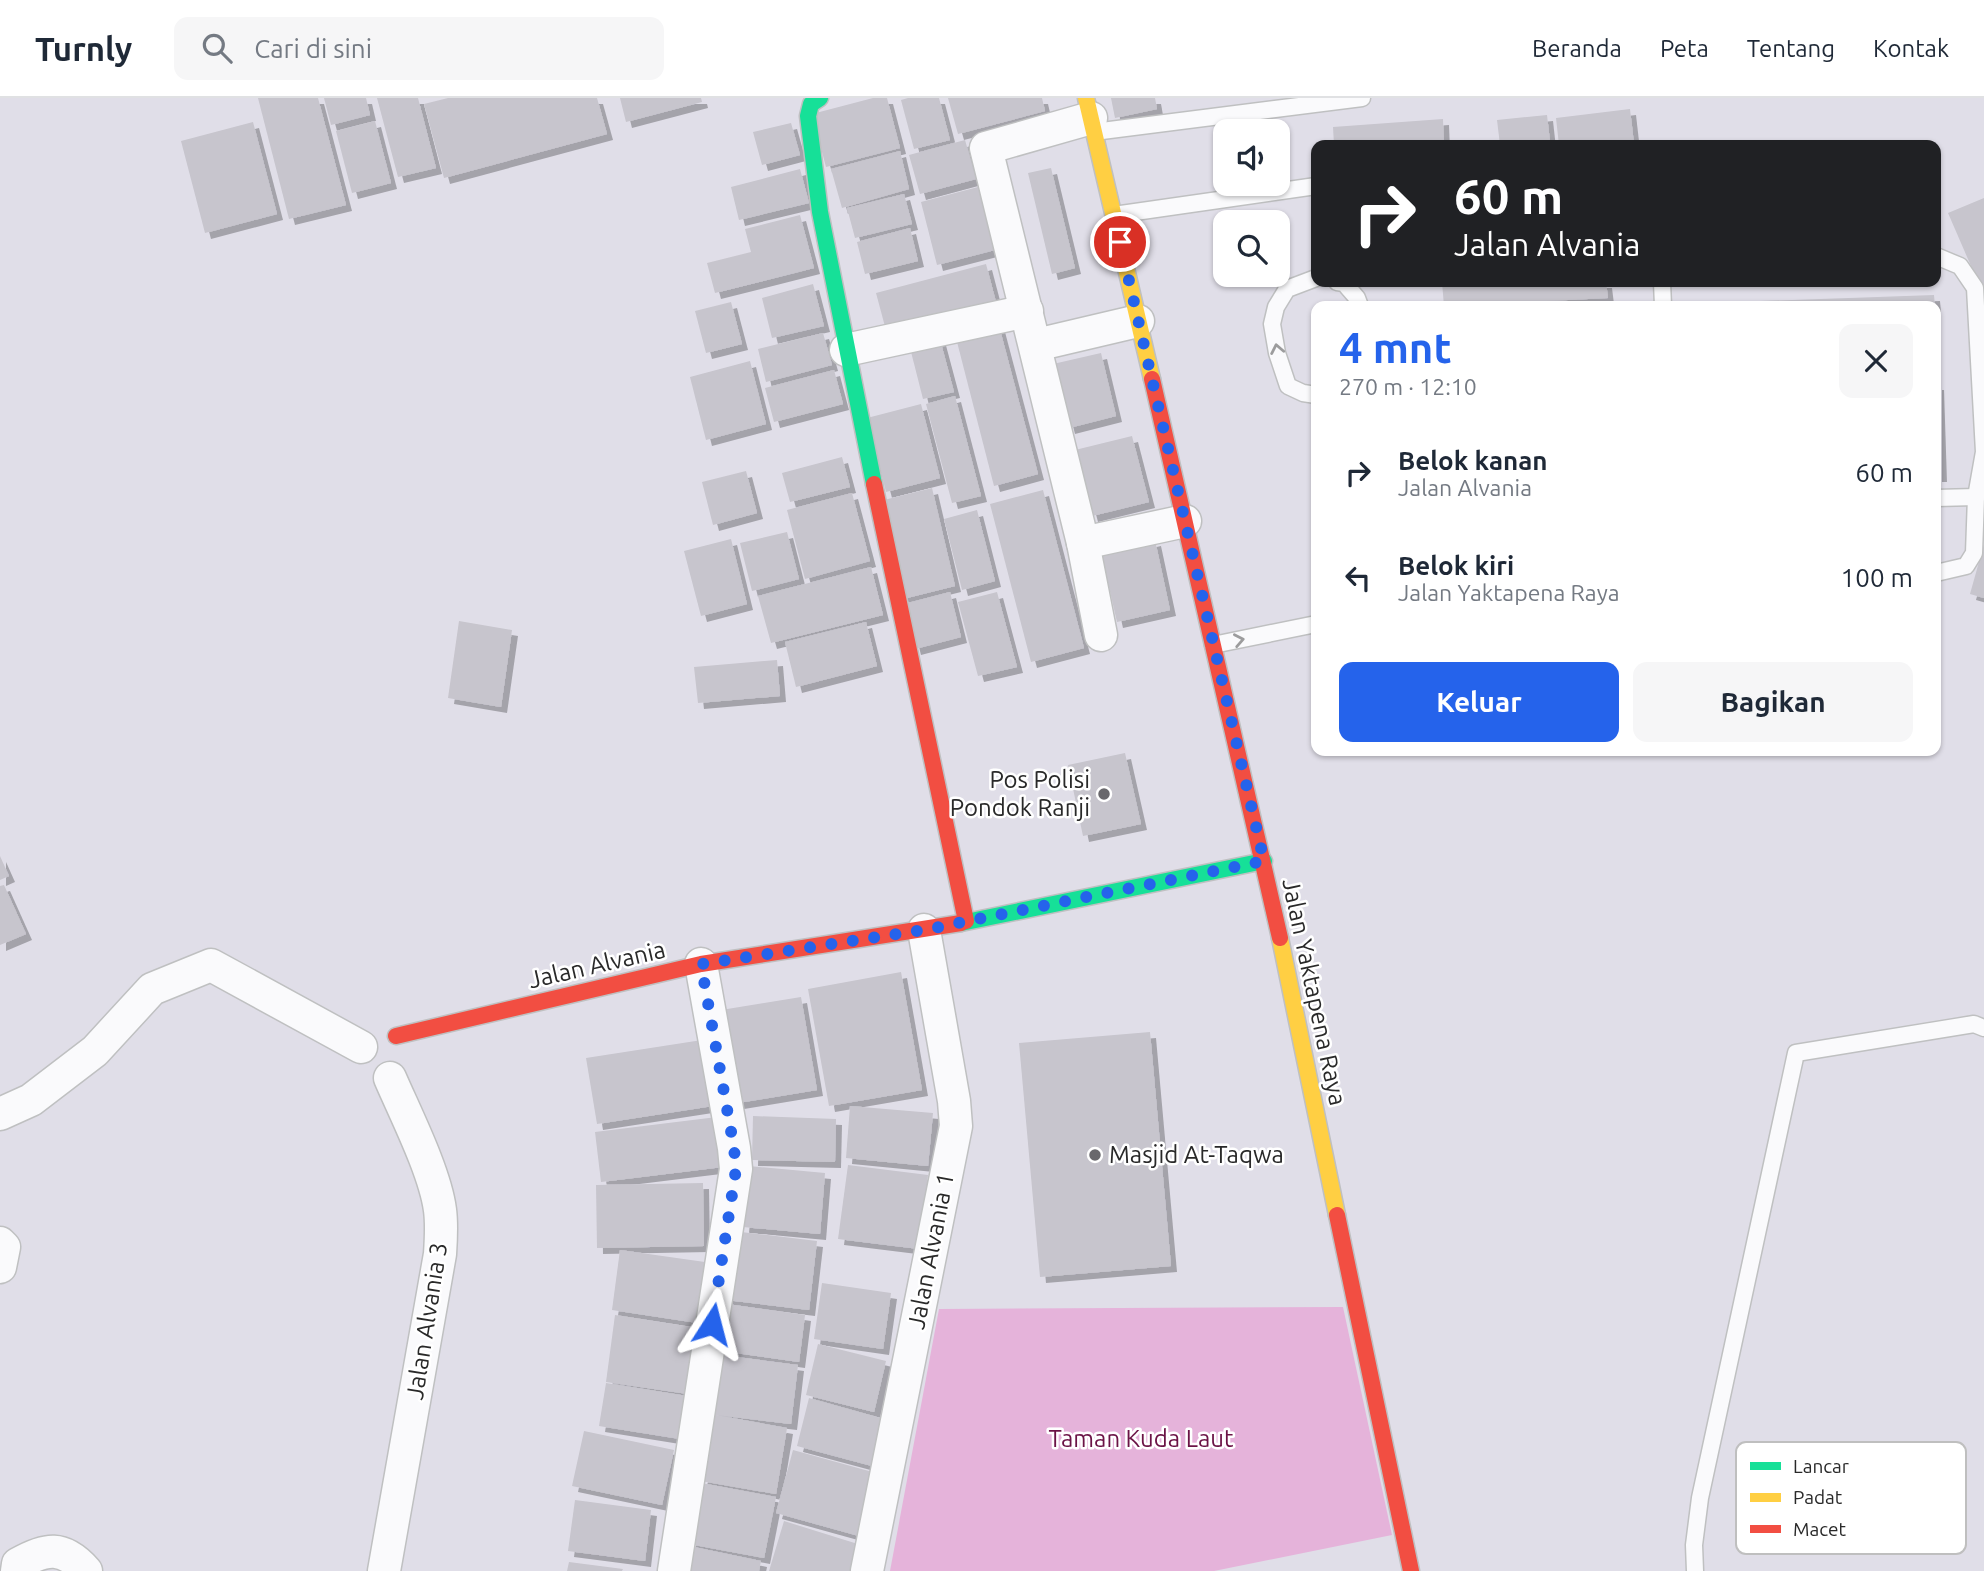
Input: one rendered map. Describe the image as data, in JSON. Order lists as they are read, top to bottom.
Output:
{
  "streets": {
    "street": [
      "Jalan Alvania",
      "Jalan Yaktapena Raya",
      "Jalan Alvania 1",
      "Jalan Alvania 3"
    ]
  },
  "crossings": [
    ["Jalan Alvania", "Jalan Yaktapena Raya"],
    ["Jalan Alvania", "Jalan Alvania 1"],
    ["Jalan Alvania", "Jalan Alvania 3"]
  ],
  "parks": ["Taman Kuda Laut"],
  "places": ["Pos Polisi Pondok Ranji", "Masjid At-Taqwa"],
  "legend": ["Lancar", "Padat", "Macet"],
  "page": {
    "header": "Turnly",
    "search": "Cari di sini",
    "nav": [
      "Beranda",
      "Peta",
      "Tentang",
      "Kontak"
    ],
    "turn": ["60 m", "Jalan Alvania"],
    "heading": ["4 mnt", "270 m · 12:10"],
    "list": [
      {
        "name": "Belok kanan",
        "note": "Jalan Alvania",
        "value": "60 m"
      },
      {
        "name": "Belok kiri",
        "note": "Jalan Yaktapena Raya",
        "value": "100 m"
      }
    ],
    "buttons": ["Keluar", "Bagikan"]
  }
}
